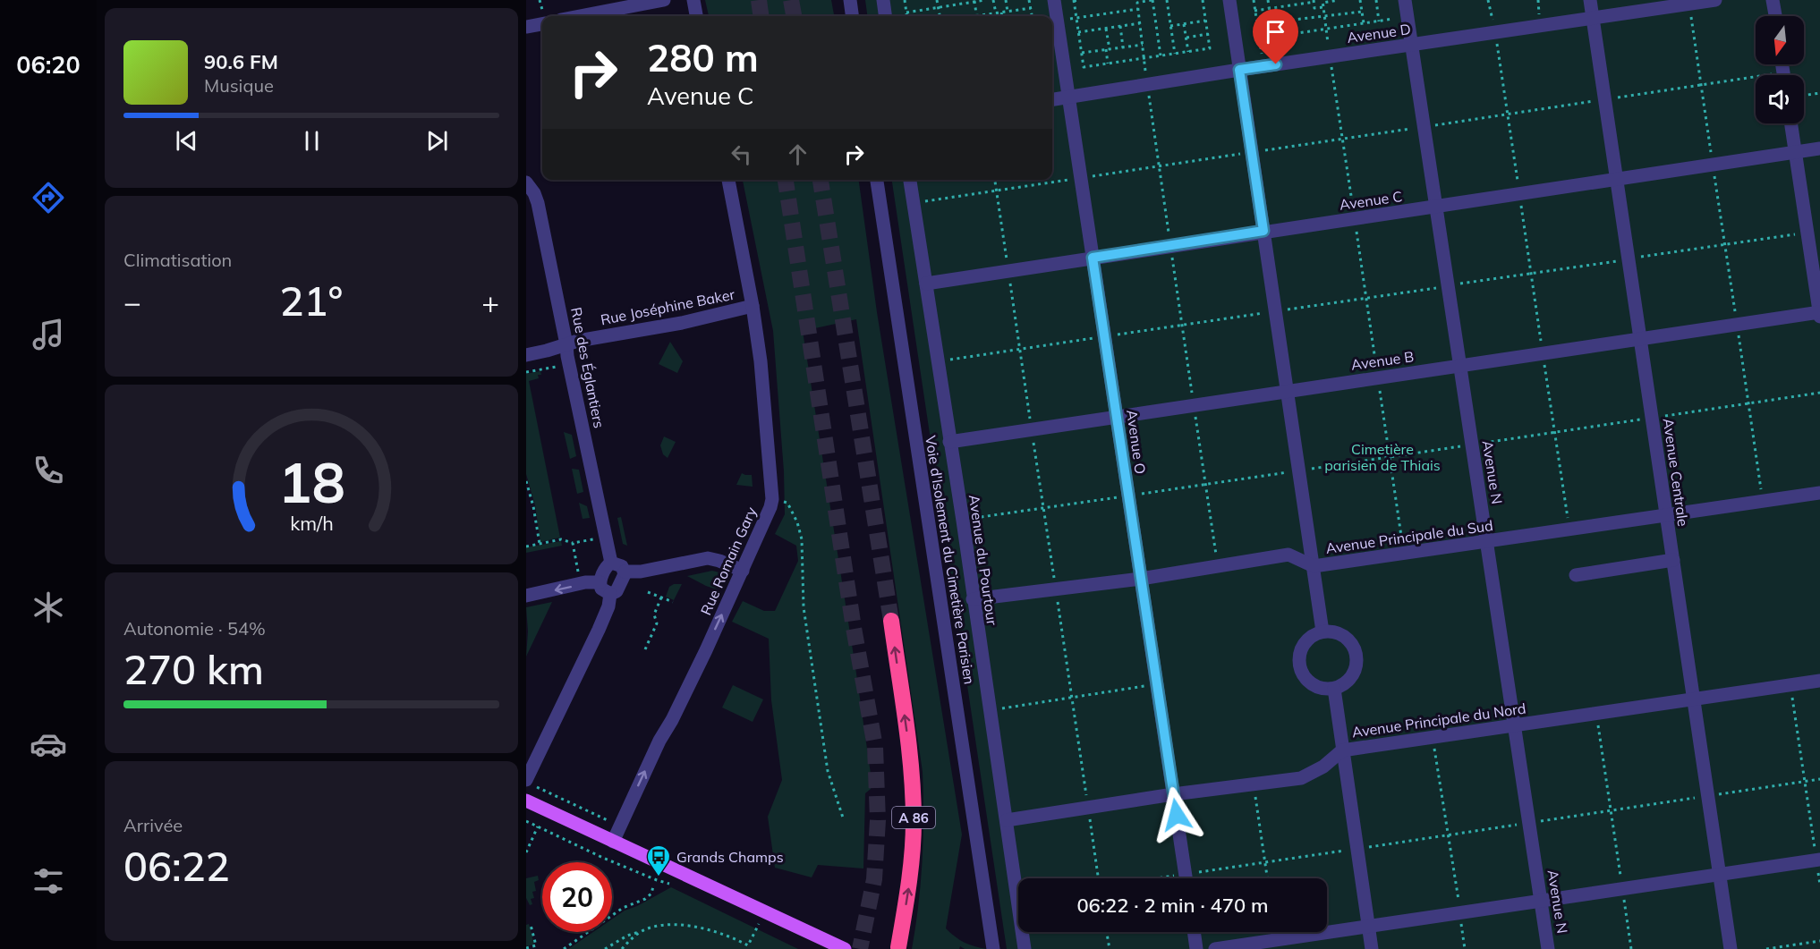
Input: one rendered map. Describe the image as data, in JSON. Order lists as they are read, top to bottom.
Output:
{
  "streets": {
    "highway": ["A 86"],
    "street": [
      "Avenue D",
      "Avenue C",
      "Rue Joséphine Baker",
      "Avenue B",
      "Rue des Églantiers",
      "Avenue O",
      "Avenue N",
      "Avenue Centrale",
      "Avenue Principale du Sud",
      "Voie d'Isolement du Cimetière Parisien",
      "Avenue du Pourtour",
      "Rue Romain Gary",
      "Avenue Principale du Nord"
    ]
  },
  "crossings": [
    ["Avenue D", "Avenue O"],
    ["Avenue D", "Avenue N"],
    ["Avenue D", "Avenue Centrale"],
    ["Avenue C", "Avenue O"],
    ["Avenue C", "Avenue N"],
    ["Avenue C", "Avenue Centrale"],
    ["Avenue C", "Avenue du Pourtour"],
    ["Rue Joséphine Baker", "Rue des Églantiers"],
    ["Rue Joséphine Baker", "Rue Romain Gary"],
    ["Avenue B", "Avenue O"],
    ["Avenue B", "Avenue N"],
    ["Avenue B", "Avenue Centrale"],
    ["Avenue B", "Avenue du Pourtour"],
    ["Avenue O", "Avenue Principale du Sud"],
    ["Avenue O", "Avenue Principale du Nord"],
    ["Avenue N", "Avenue Principale du Sud"],
    ["Avenue N", "Avenue Principale du Nord"],
    ["Avenue Centrale", "Avenue Principale du Sud"],
    ["Avenue Centrale", "Avenue Principale du Nord"],
    ["Avenue Principale du Sud", "Avenue du Pourtour"],
    ["Avenue du Pourtour", "Avenue Principale du Nord"]
  ],
  "parks": ["Cimetière parisien de Thiais"],
  "places": {
    "bus stop": ["Grands Champs"]
  },
  "north": "bottom",
  "page": {
    "tabs": "06:20",
    "turn": ["280 m", "Avenue C"],
    "song": ["90.6 FM", "Musique"],
    "tile": [
      "Climatisation",
      ["Autonomie · 54%", "270 km"],
      ["Arrivée", "06:22"]
    ],
    "heat": ["−", "21°", "+"],
    "limit": "20",
    "trip": "06:22 · 2 min · 470 m",
    "gauge": ["18", "km/h"]
  }
}
